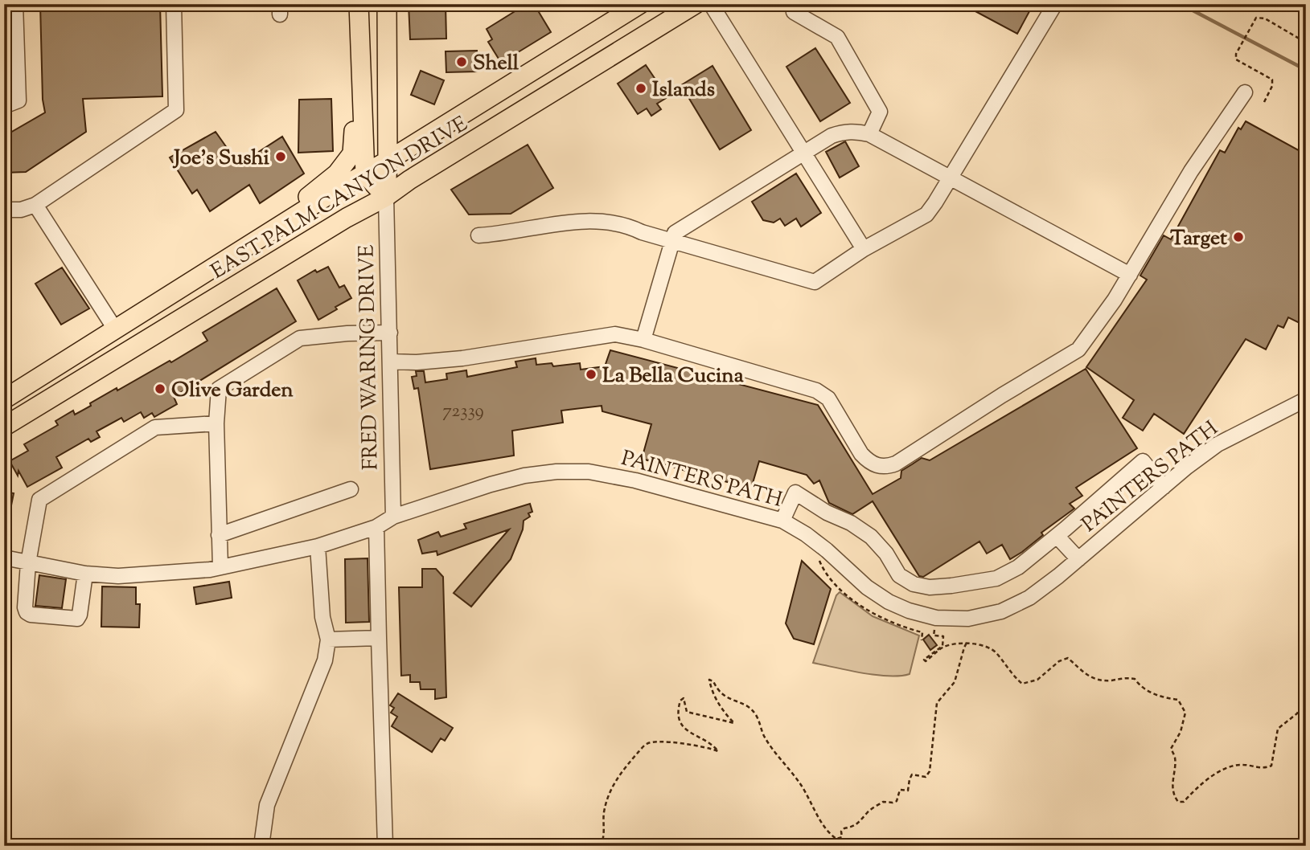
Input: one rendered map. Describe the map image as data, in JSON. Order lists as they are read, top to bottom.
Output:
{
  "streets": {
    "main road": ["EAST PALM CANYON DRIVE", "FRED WARING DRIVE"],
    "street": ["PAINTERS PATH"]
  },
  "crossings": [
    ["EAST PALM CANYON DRIVE", "FRED WARING DRIVE"],
    ["FRED WARING DRIVE", "PAINTERS PATH"]
  ],
  "places": [
    "Shell",
    "Islands",
    "Joe's Sushi",
    "Target",
    "La Bella Cucina",
    "Olive Garden"
  ],
  "house_numbers": ["72339"]
}
